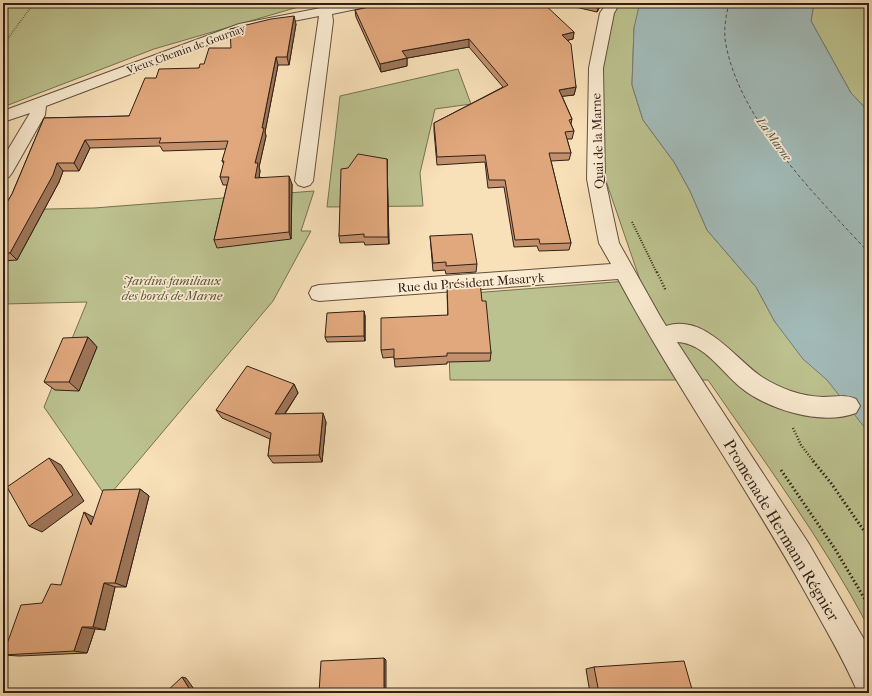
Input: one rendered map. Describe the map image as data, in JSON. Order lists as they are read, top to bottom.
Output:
{
  "streets": {
    "street": [
      "Vieux Chemin de Gournay",
      "Quai de la Marne",
      "Rue du Président Masaryk",
      "Promenade Hermann Régnier"
    ]
  },
  "crossings": [
    ["Quai de la Marne", "Rue du Président Masaryk"],
    ["Quai de la Marne", "Promenade Hermann Régnier"]
  ],
  "water": ["La Marne"],
  "parks": ["Jardins familiaux des bords de Marne"]
}
